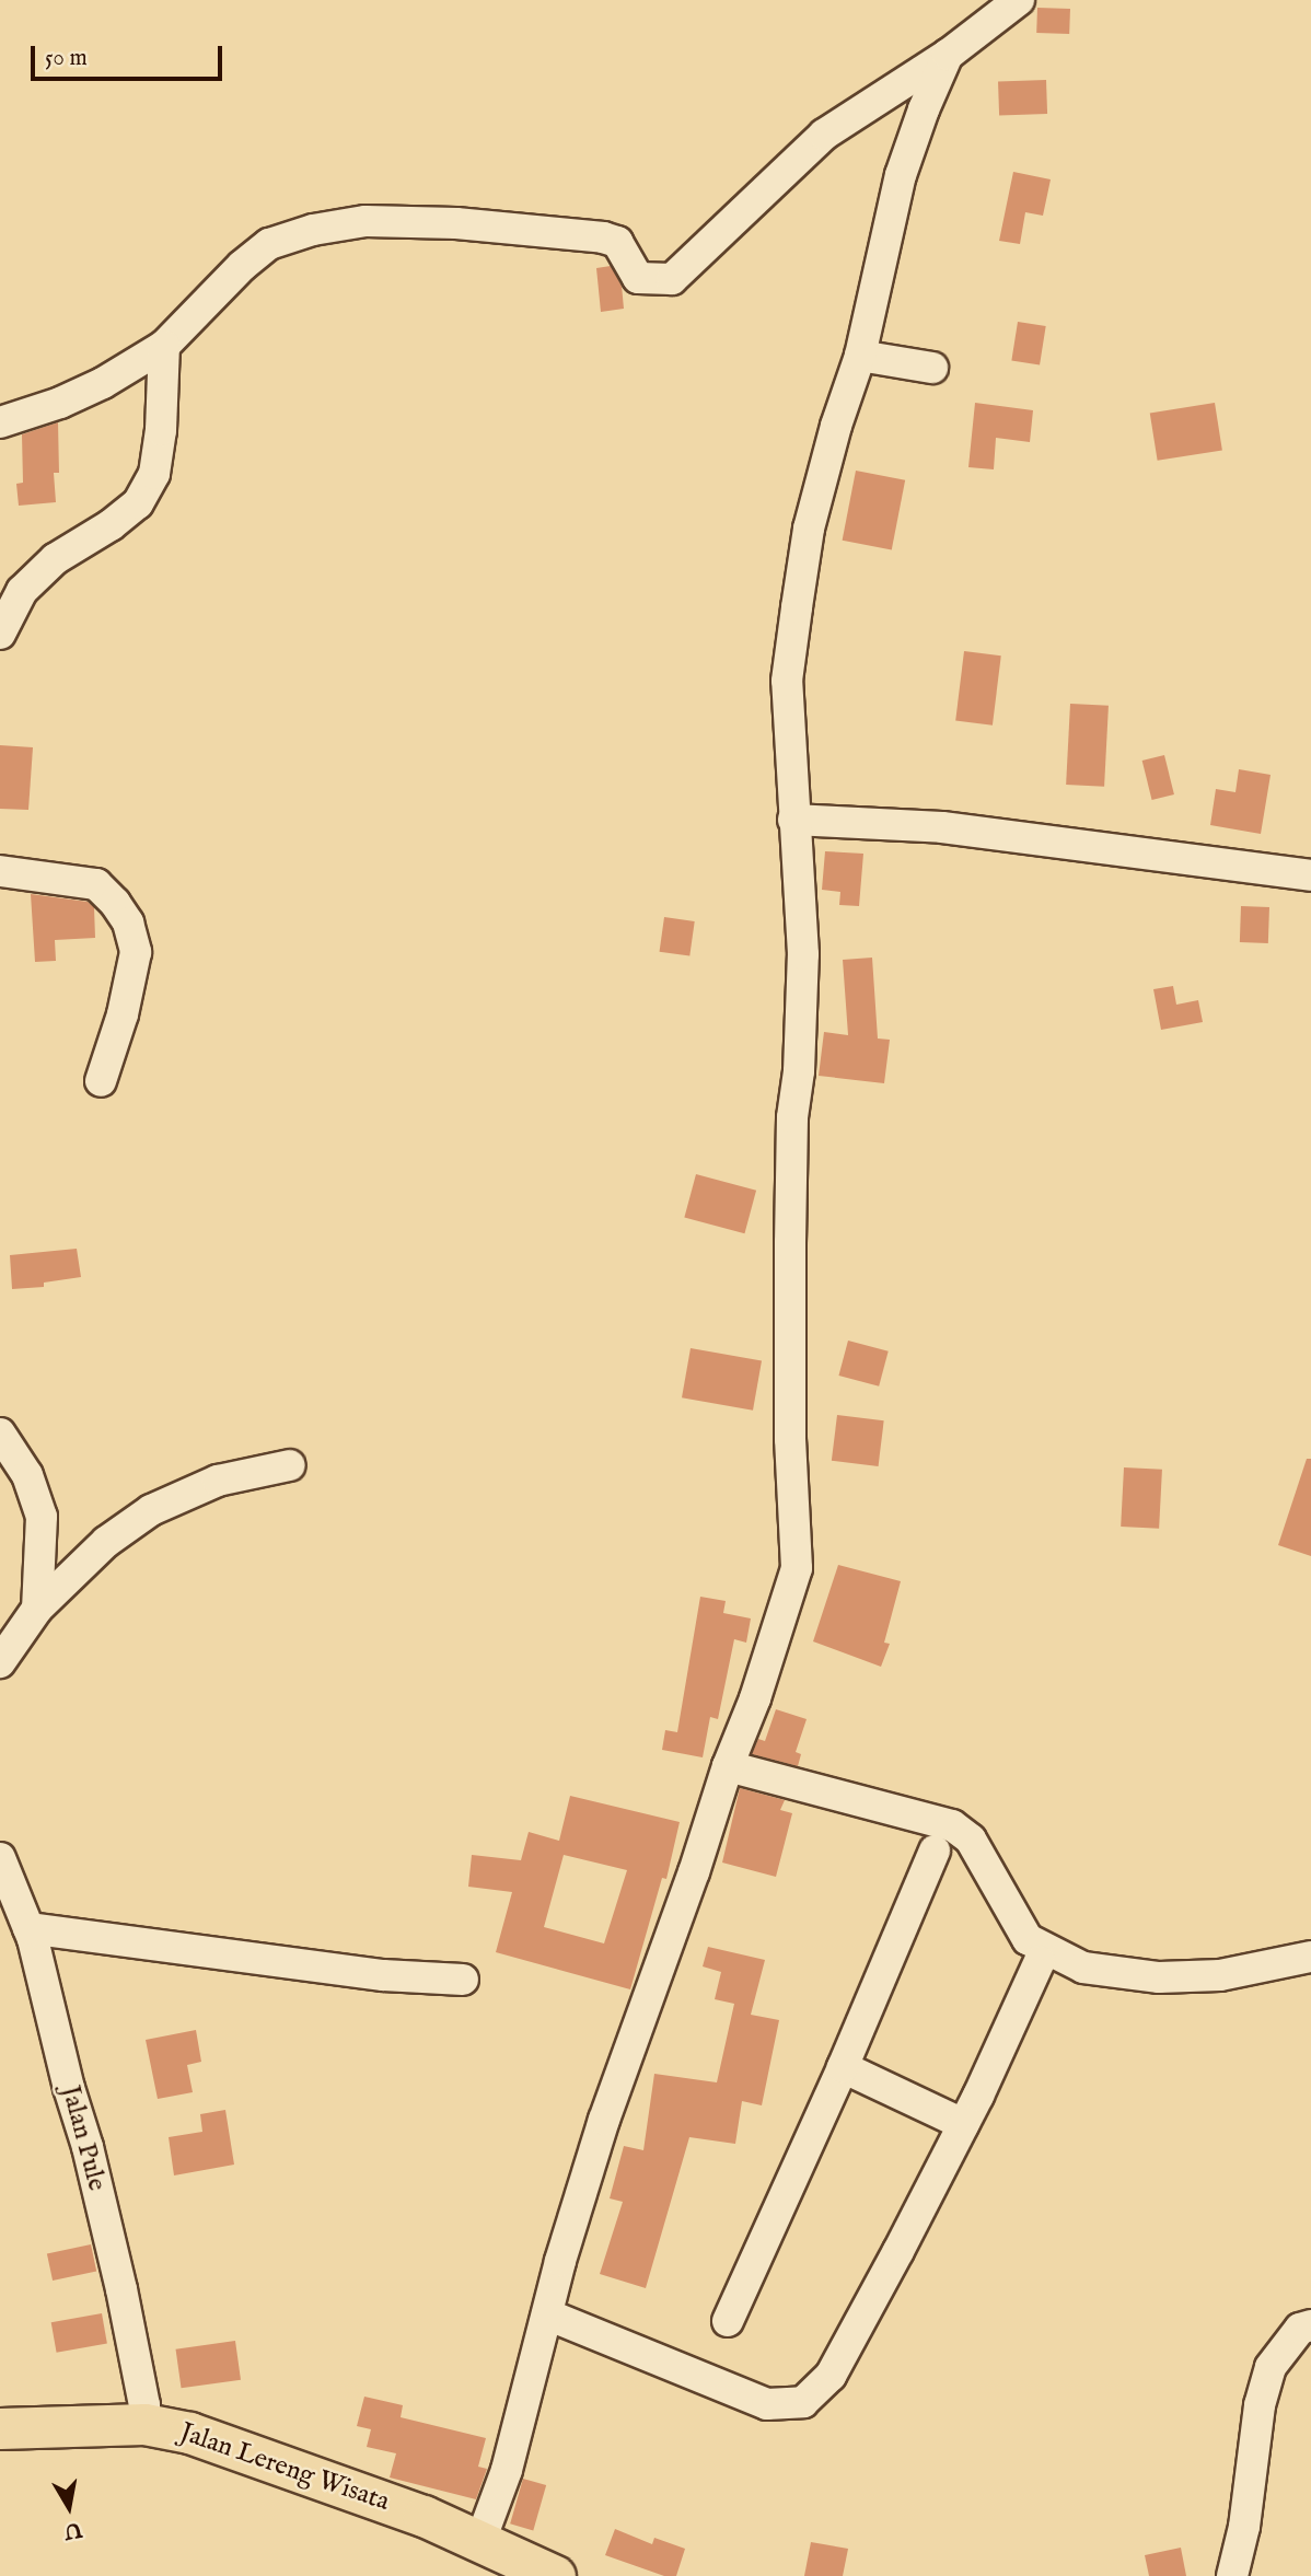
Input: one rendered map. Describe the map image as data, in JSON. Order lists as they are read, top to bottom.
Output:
{
  "streets": {
    "main road": ["Jalan Lereng Wisata"],
    "street": ["Jalan Pule"]
  },
  "crossings": [
    ["Jalan Pule", "Jalan Lereng Wisata"]
  ],
  "scale_bar": "50 m",
  "north": "bottom"
}
